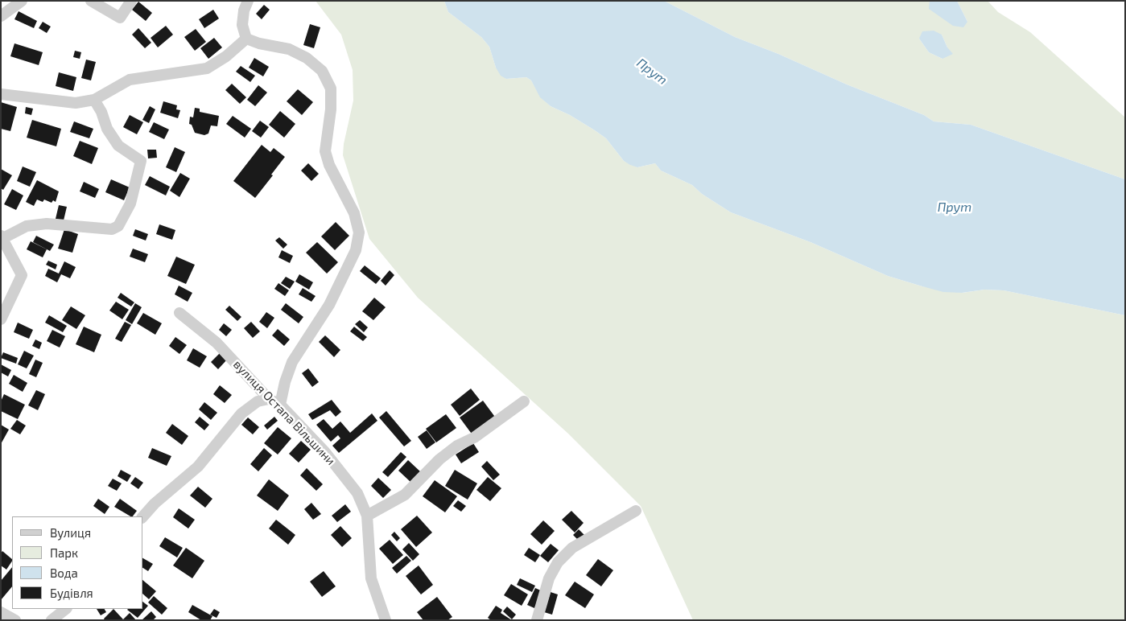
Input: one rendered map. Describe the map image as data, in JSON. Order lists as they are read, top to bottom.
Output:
{
  "streets": {
    "street": ["вулиця Остапа Вільшини"]
  },
  "water": ["Прут"],
  "legend": [
    "Вулиця",
    "Парк",
    "Вода",
    "Будівля"
  ]
}
